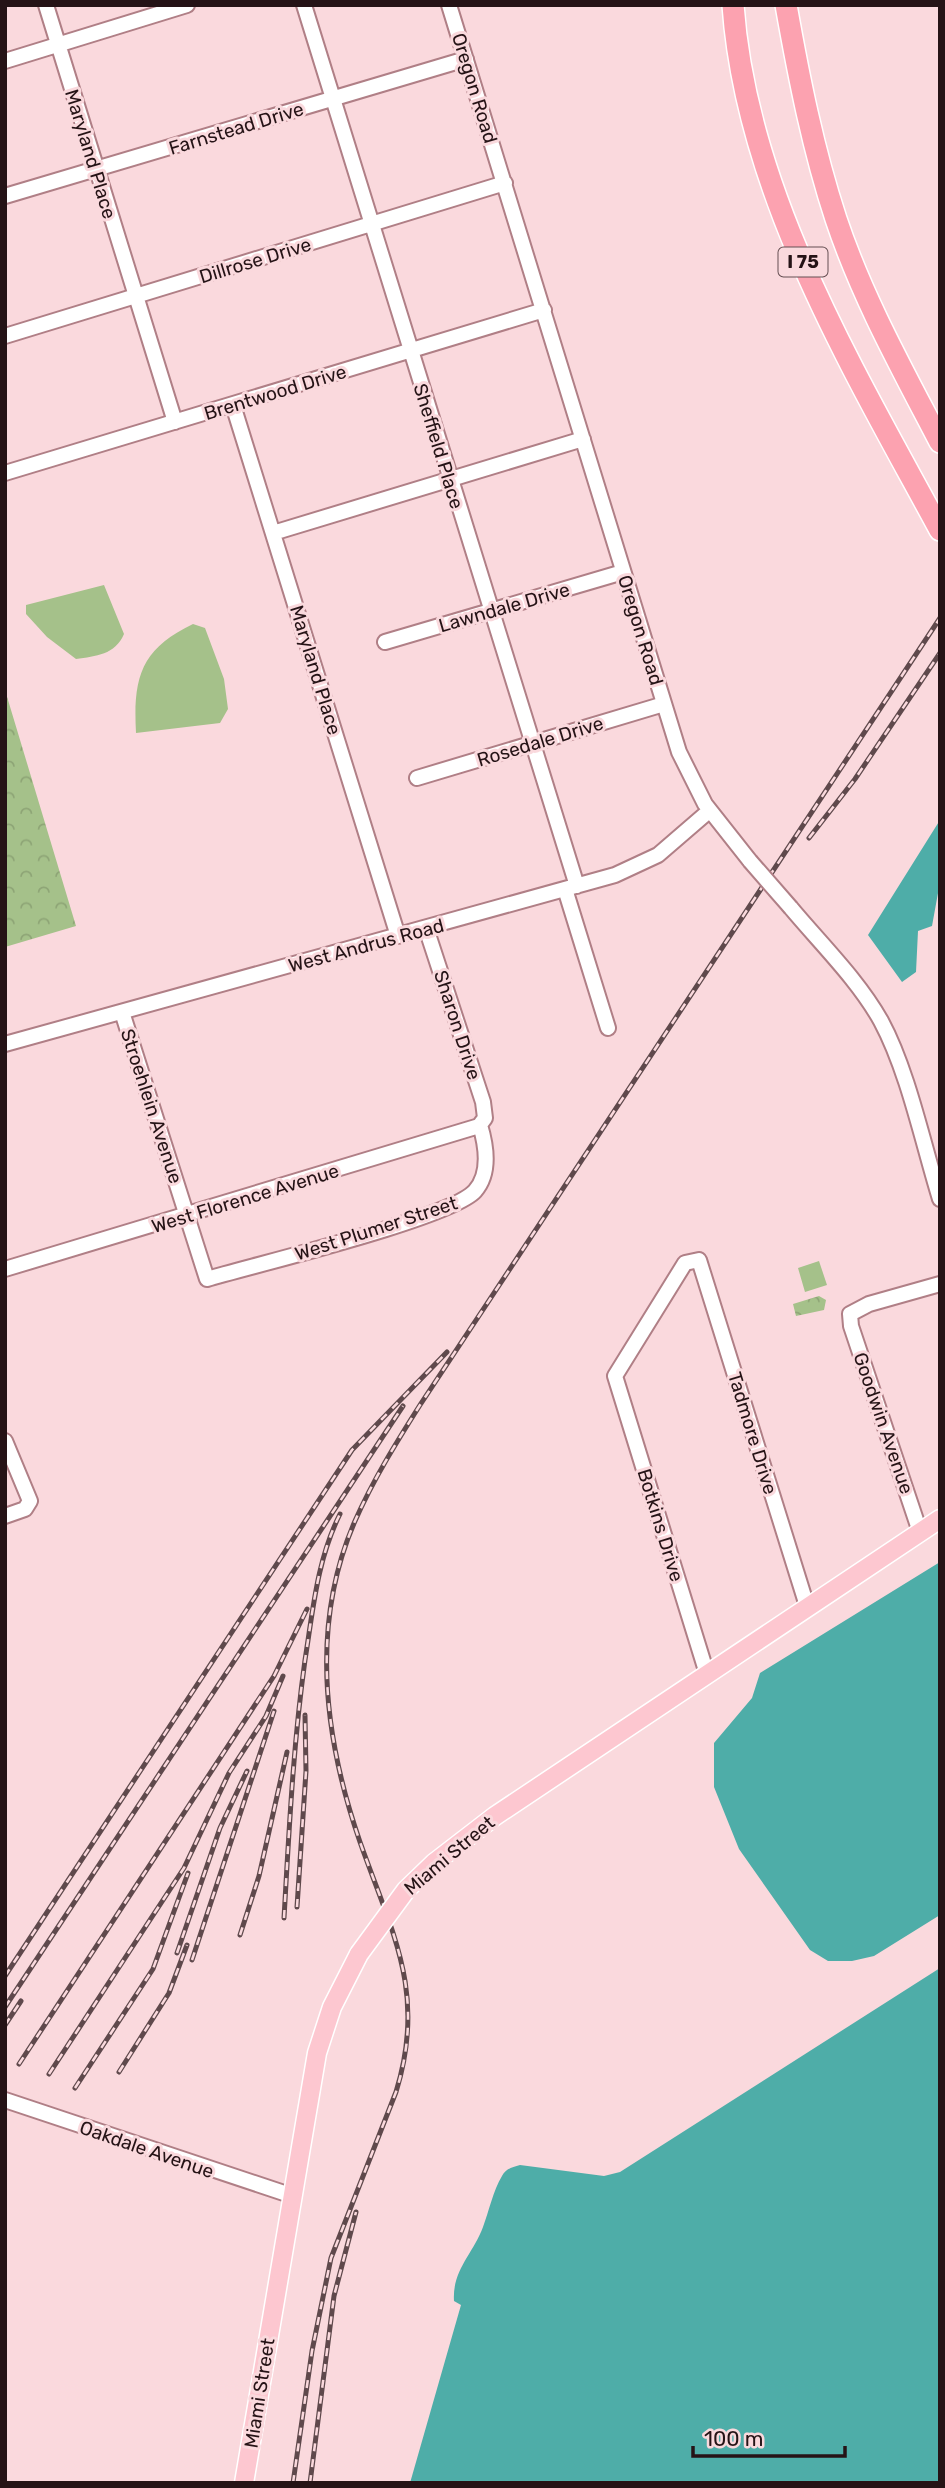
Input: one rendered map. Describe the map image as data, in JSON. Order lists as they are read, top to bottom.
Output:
{
  "streets": {
    "highway": ["I 75"],
    "main road": ["Miami Street"],
    "street": [
      "Oregon Road",
      "Farnstead Drive",
      "Maryland Place",
      "Dillrose Drive",
      "Brentwood Drive",
      "Sheffield Place",
      "Lawndale Drive",
      "Rosedale Drive",
      "West Andrus Road",
      "Sharon Drive",
      "Stroehlein Avenue",
      "West Florence Avenue",
      "West Plumer Street",
      "Goodwin Avenue",
      "Tadmore Drive",
      "Botkins Drive",
      "Oakdale Avenue"
    ]
  },
  "crossings": [
    ["Oregon Road", "Farnstead Drive"],
    ["Oregon Road", "Dillrose Drive"],
    ["Oregon Road", "Brentwood Drive"],
    ["Oregon Road", "Lawndale Drive"],
    ["Oregon Road", "Rosedale Drive"],
    ["Oregon Road", "West Andrus Road"],
    ["Farnstead Drive", "Maryland Place"],
    ["Farnstead Drive", "Sheffield Place"],
    ["Maryland Place", "Dillrose Drive"],
    ["Maryland Place", "Brentwood Drive"],
    ["Maryland Place", "West Andrus Road"],
    ["Dillrose Drive", "Sheffield Place"],
    ["Brentwood Drive", "Sheffield Place"],
    ["Sheffield Place", "Lawndale Drive"],
    ["Sheffield Place", "Rosedale Drive"],
    ["Sheffield Place", "West Andrus Road"],
    ["West Andrus Road", "Sharon Drive"],
    ["West Andrus Road", "Stroehlein Avenue"],
    ["Sharon Drive", "West Florence Avenue"],
    ["Sharon Drive", "West Plumer Street"],
    ["Stroehlein Avenue", "West Florence Avenue"],
    ["Stroehlein Avenue", "West Plumer Street"],
    ["West Florence Avenue", "West Plumer Street"],
    ["Goodwin Avenue", "Miami Street"],
    ["Tadmore Drive", "Botkins Drive"],
    ["Tadmore Drive", "Miami Street"],
    ["Botkins Drive", "Miami Street"],
    ["Miami Street", "Oakdale Avenue"]
  ],
  "scale_bar": "100 m"
}
